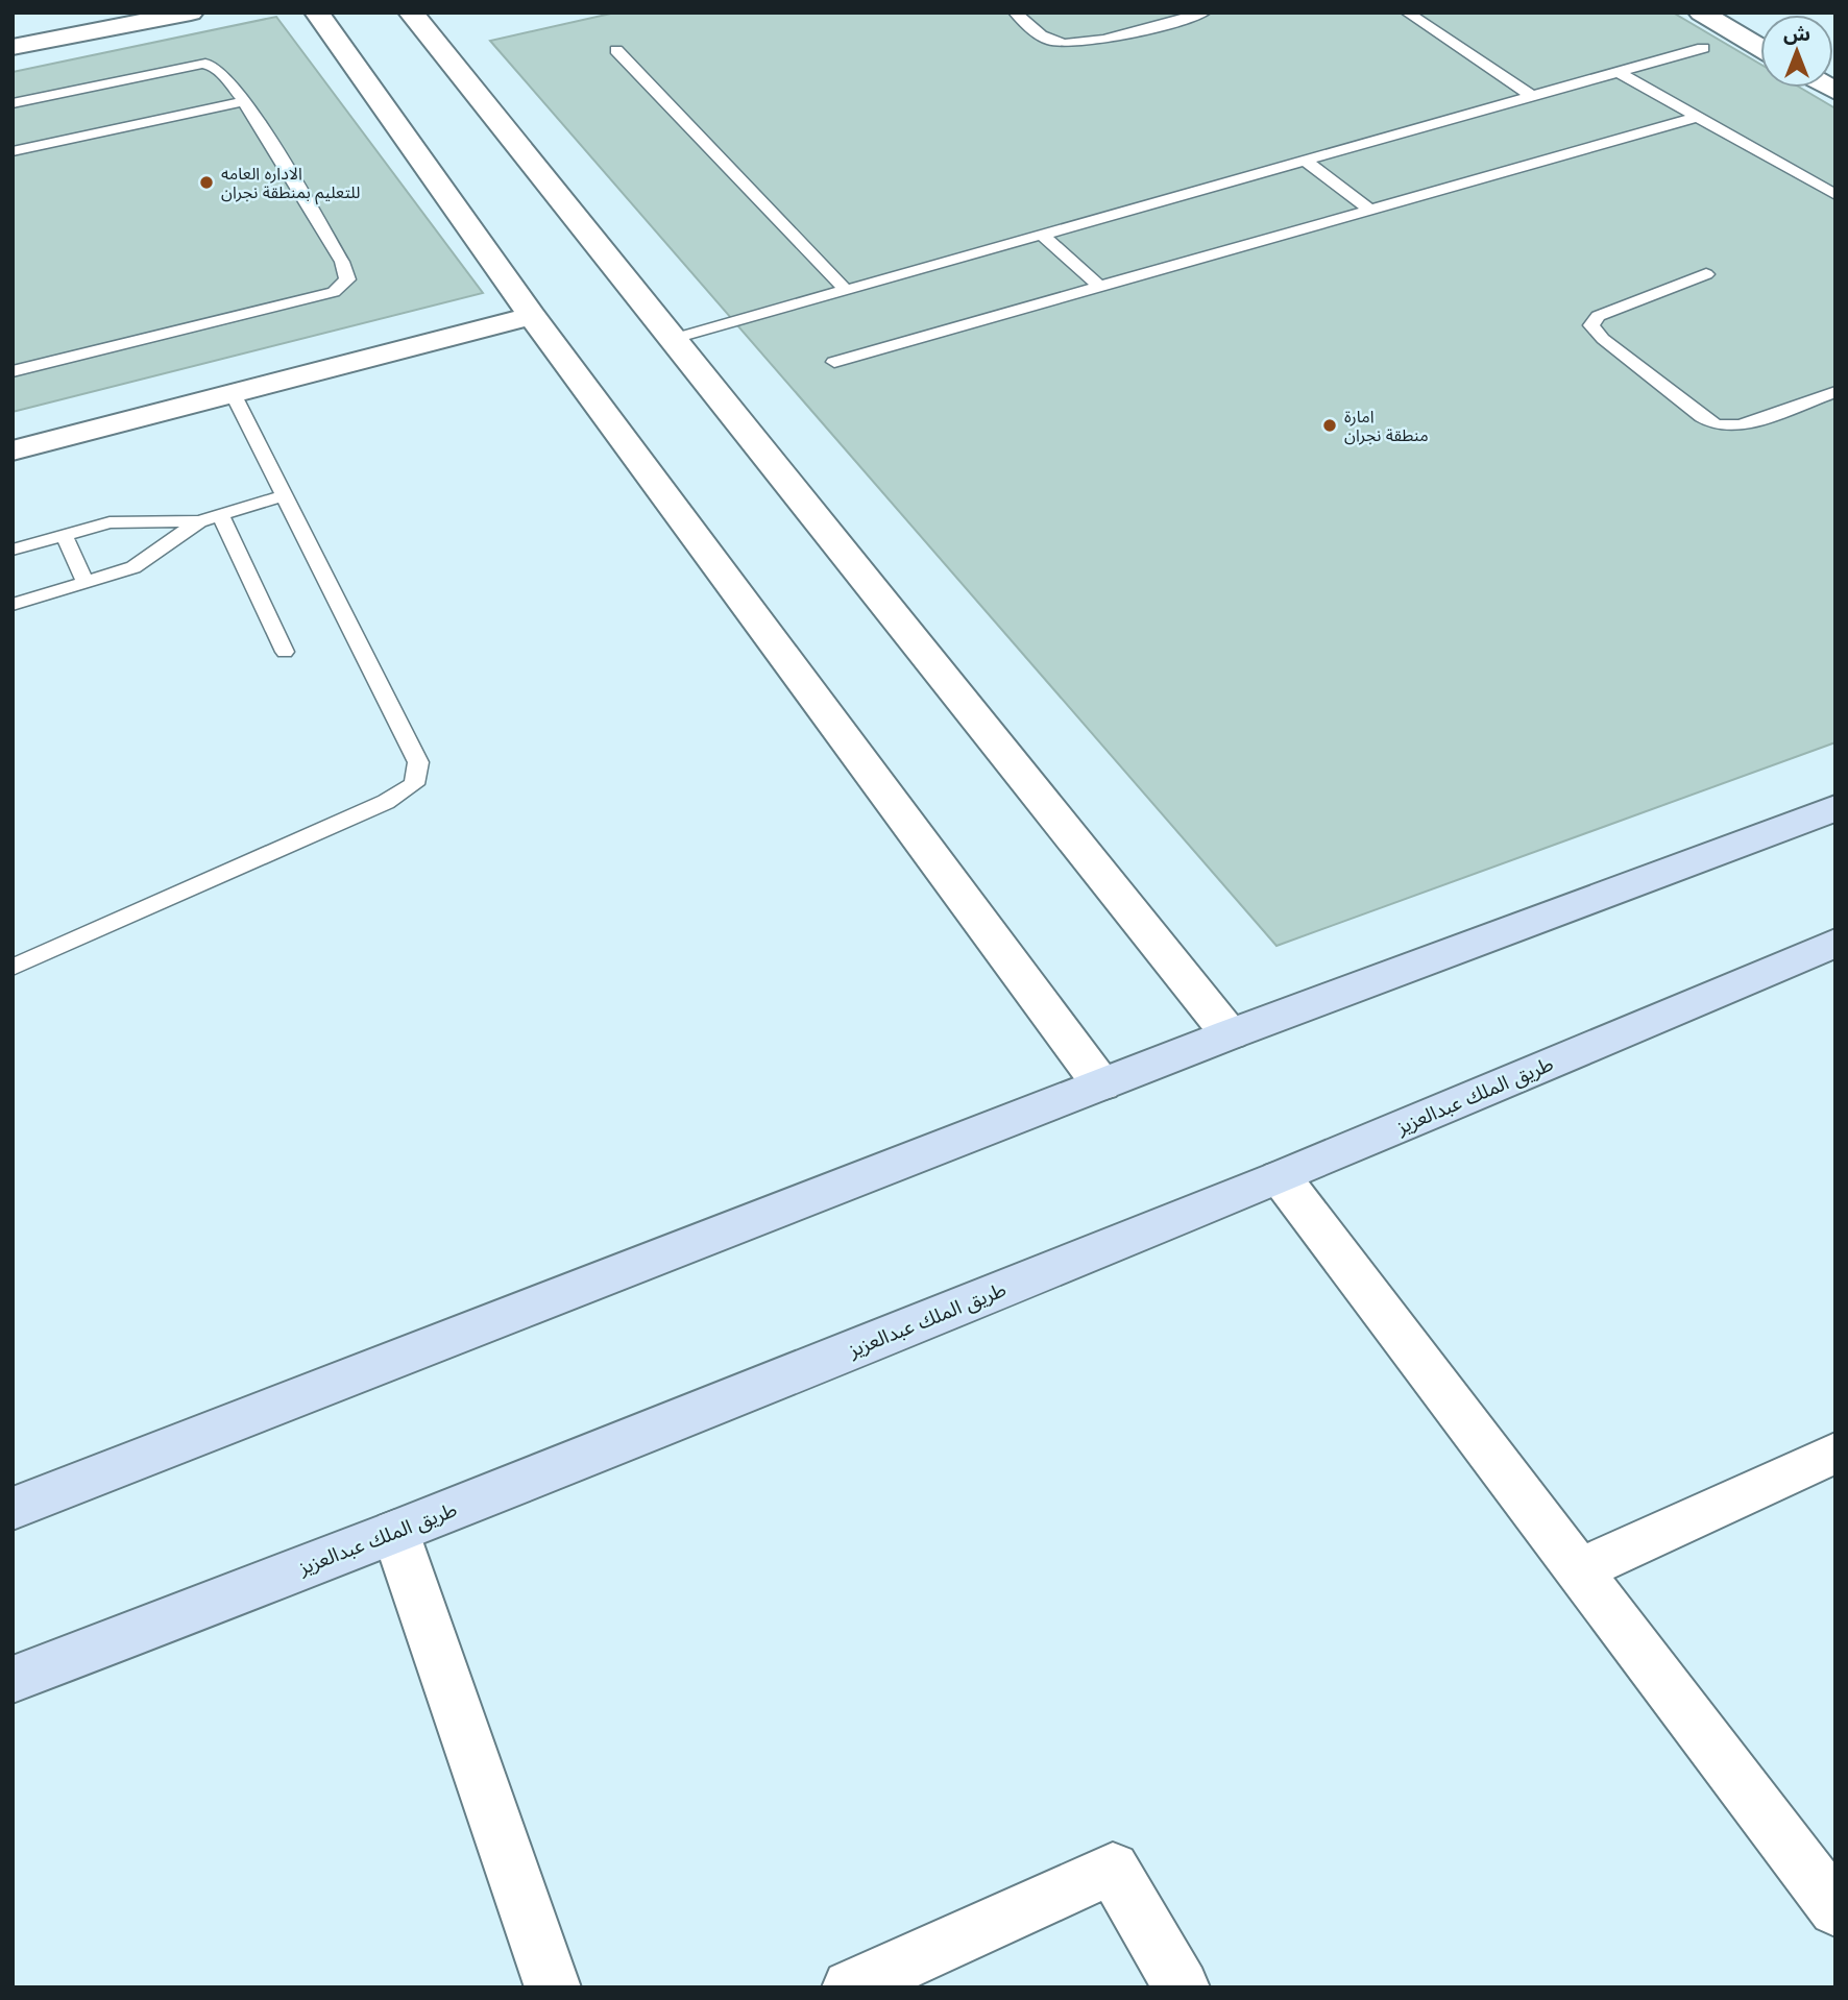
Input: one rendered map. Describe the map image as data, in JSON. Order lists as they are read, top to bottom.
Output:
{
  "streets": {
    "main road": ["طريق الملك عبدالعزيز"]
  },
  "places": ["الاداره العامه للتعليم بمنطقة نجران", "امارة منطقة نجران"],
  "north": "top"
}
